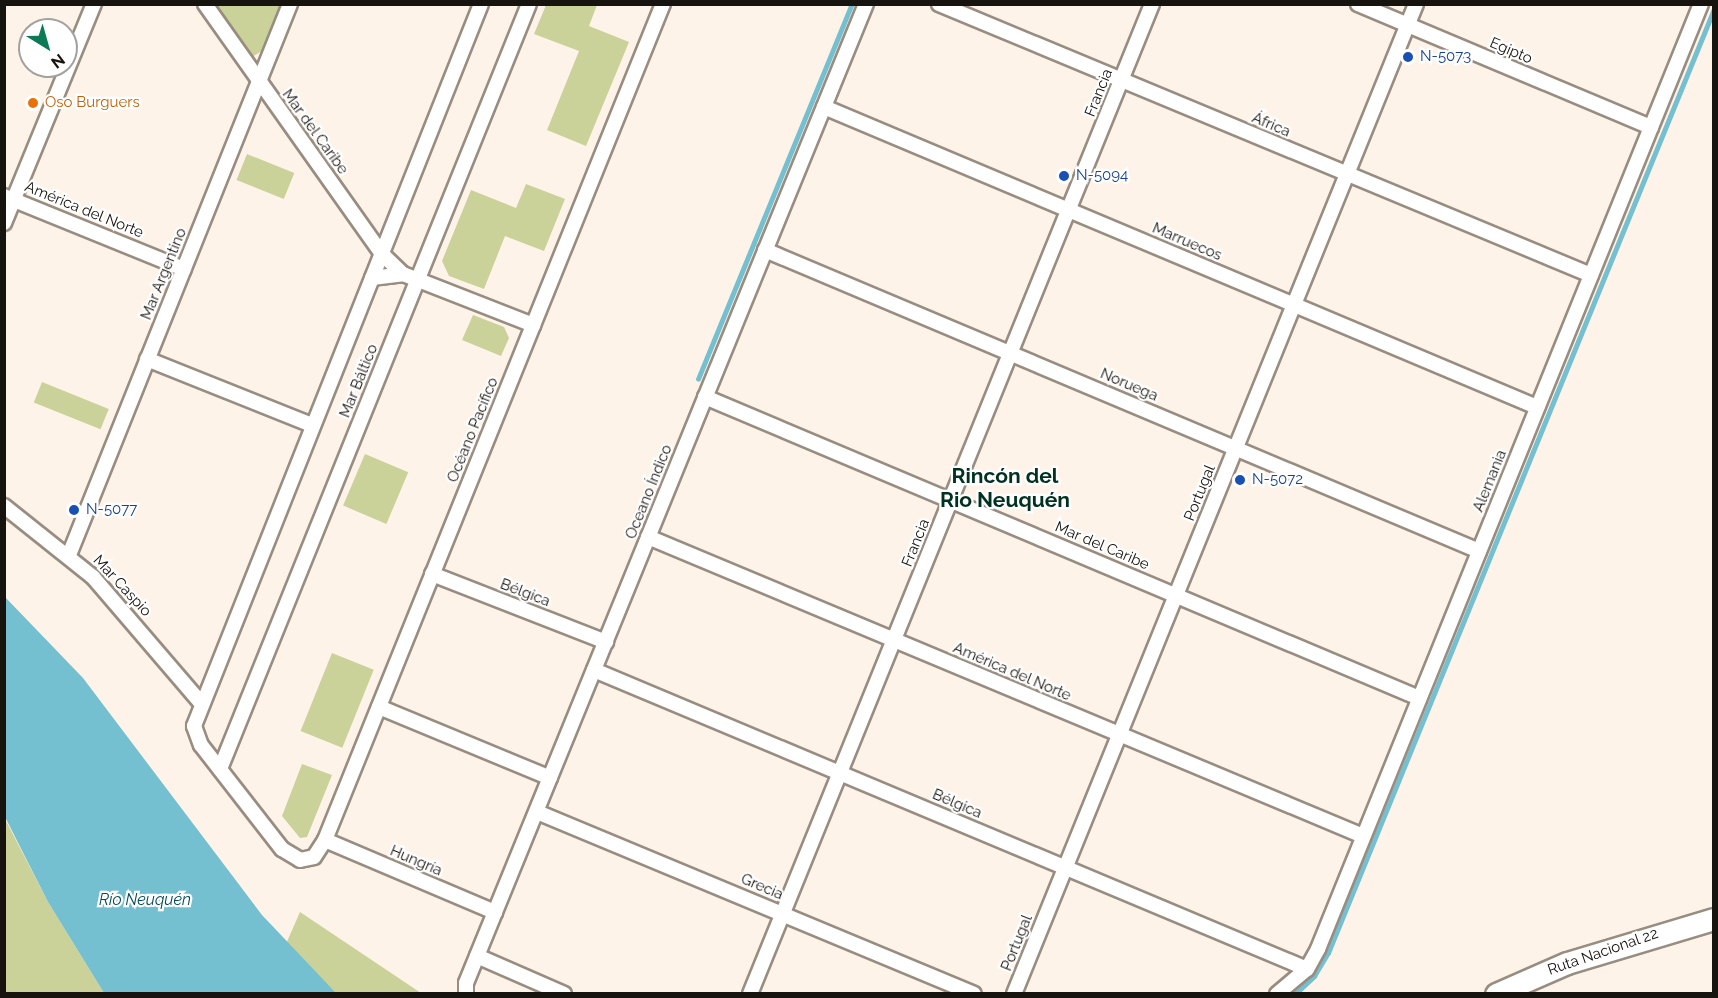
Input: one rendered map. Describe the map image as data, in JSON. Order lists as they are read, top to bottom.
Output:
{
  "streets": {
    "highway": ["Ruta Nacional 22"],
    "street": [
      "Egipto",
      "Francia",
      "África",
      "Mar del Caribe",
      "América del Norte",
      "Marruecos",
      "Mar Argentino",
      "Mar Báltico",
      "Noruega",
      "Océano Pacífico",
      "Alemania",
      "Oceano Índico",
      "Portugal",
      "Mar Caspio",
      "Bélgica",
      "Hungría",
      "Grecia"
    ]
  },
  "crossings": [
    ["Egipto", "Alemania"],
    ["Egipto", "Portugal"],
    ["Francia", "África"],
    ["Francia", "Mar del Caribe"],
    ["Francia", "América del Norte"],
    ["Francia", "Marruecos"],
    ["Francia", "Noruega"],
    ["Francia", "Bélgica"],
    ["Francia", "Grecia"],
    ["África", "Alemania"],
    ["África", "Portugal"],
    ["Mar del Caribe", "Mar Argentino"],
    ["Mar del Caribe", "Mar Báltico"],
    ["Mar del Caribe", "Océano Pacífico"],
    ["Mar del Caribe", "Alemania"],
    ["Mar del Caribe", "Oceano Índico"],
    ["Mar del Caribe", "Portugal"],
    ["América del Norte", "Mar Argentino"],
    ["América del Norte", "Alemania"],
    ["América del Norte", "Oceano Índico"],
    ["América del Norte", "Portugal"],
    ["Marruecos", "Alemania"],
    ["Marruecos", "Oceano Índico"],
    ["Marruecos", "Portugal"],
    ["Mar Argentino", "Mar Caspio"],
    ["Mar Báltico", "Océano Pacífico"],
    ["Mar Báltico", "Mar Caspio"],
    ["Noruega", "Alemania"],
    ["Noruega", "Oceano Índico"],
    ["Noruega", "Portugal"],
    ["Océano Pacífico", "Bélgica"],
    ["Océano Pacífico", "Hungría"],
    ["Alemania", "Bélgica"],
    ["Oceano Índico", "Bélgica"],
    ["Oceano Índico", "Hungría"],
    ["Oceano Índico", "Grecia"],
    ["Portugal", "Bélgica"]
  ],
  "districts": ["Rincón del Rio Neuquén"],
  "water": ["Río Neuquén"],
  "places": [
    "N-5073",
    "Oso Burguers",
    "N-5094",
    "N-5072",
    "N-5077"
  ],
  "north": "bottom right"
}
